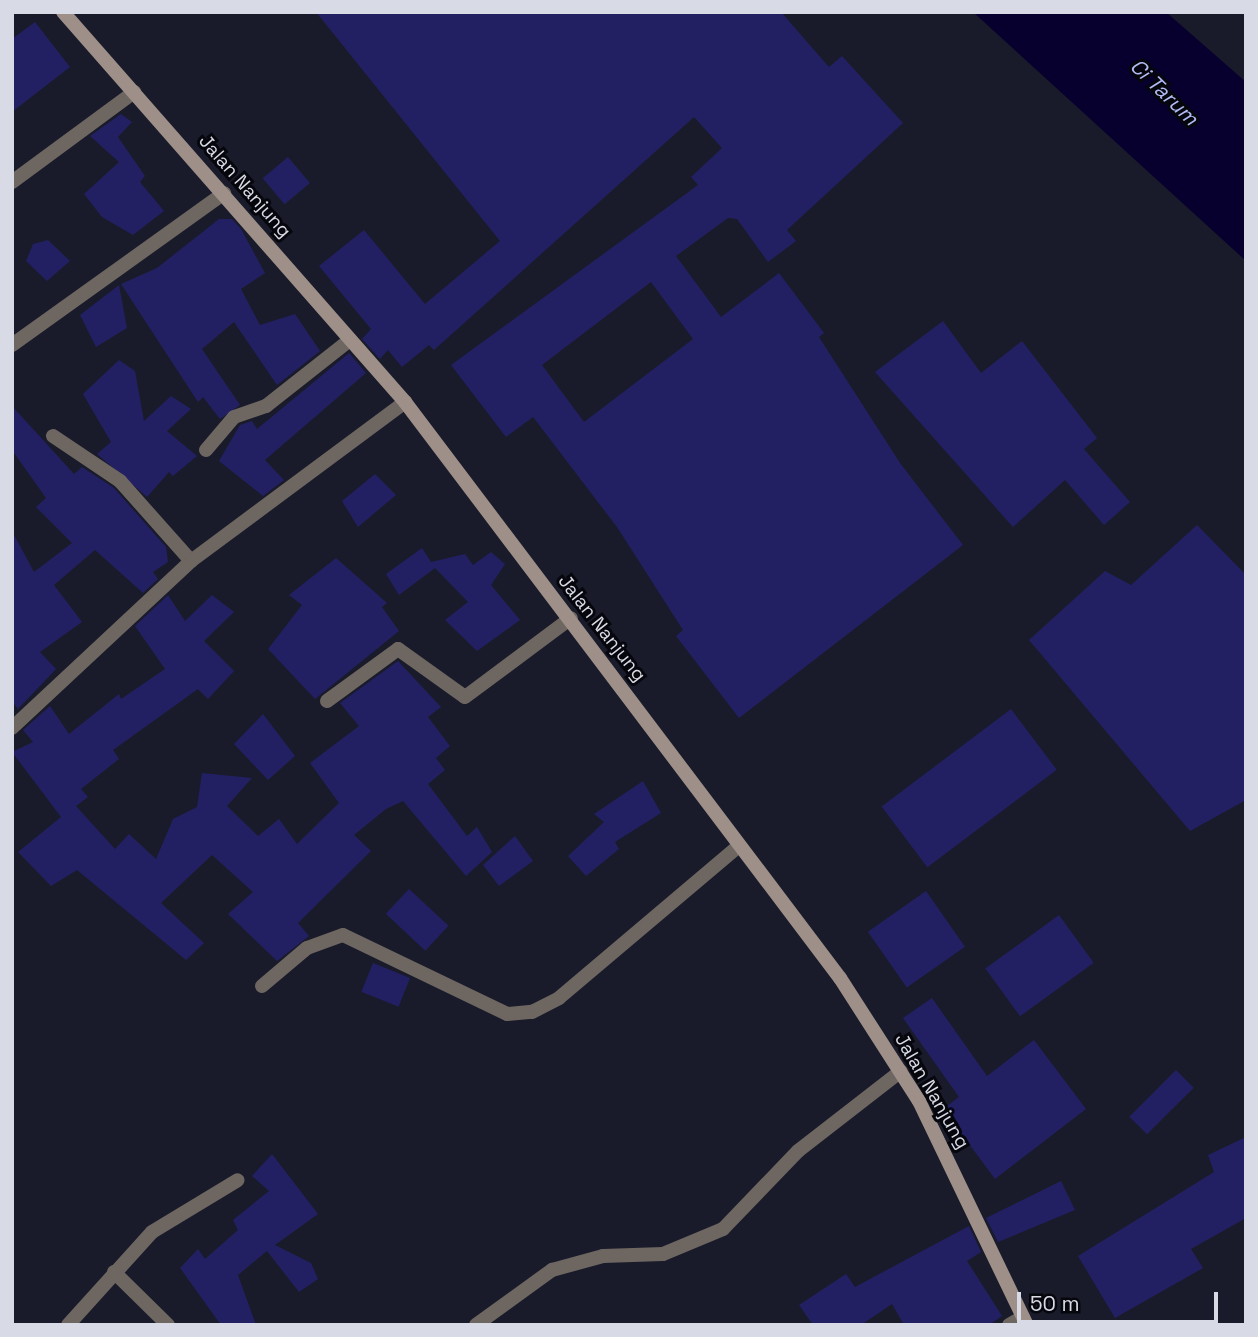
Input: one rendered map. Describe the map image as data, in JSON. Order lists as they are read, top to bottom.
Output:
{
  "streets": {
    "main road": ["Jalan Nanjung"]
  },
  "water": ["Ci Tarum"],
  "scale_bar": "50 m"
}
